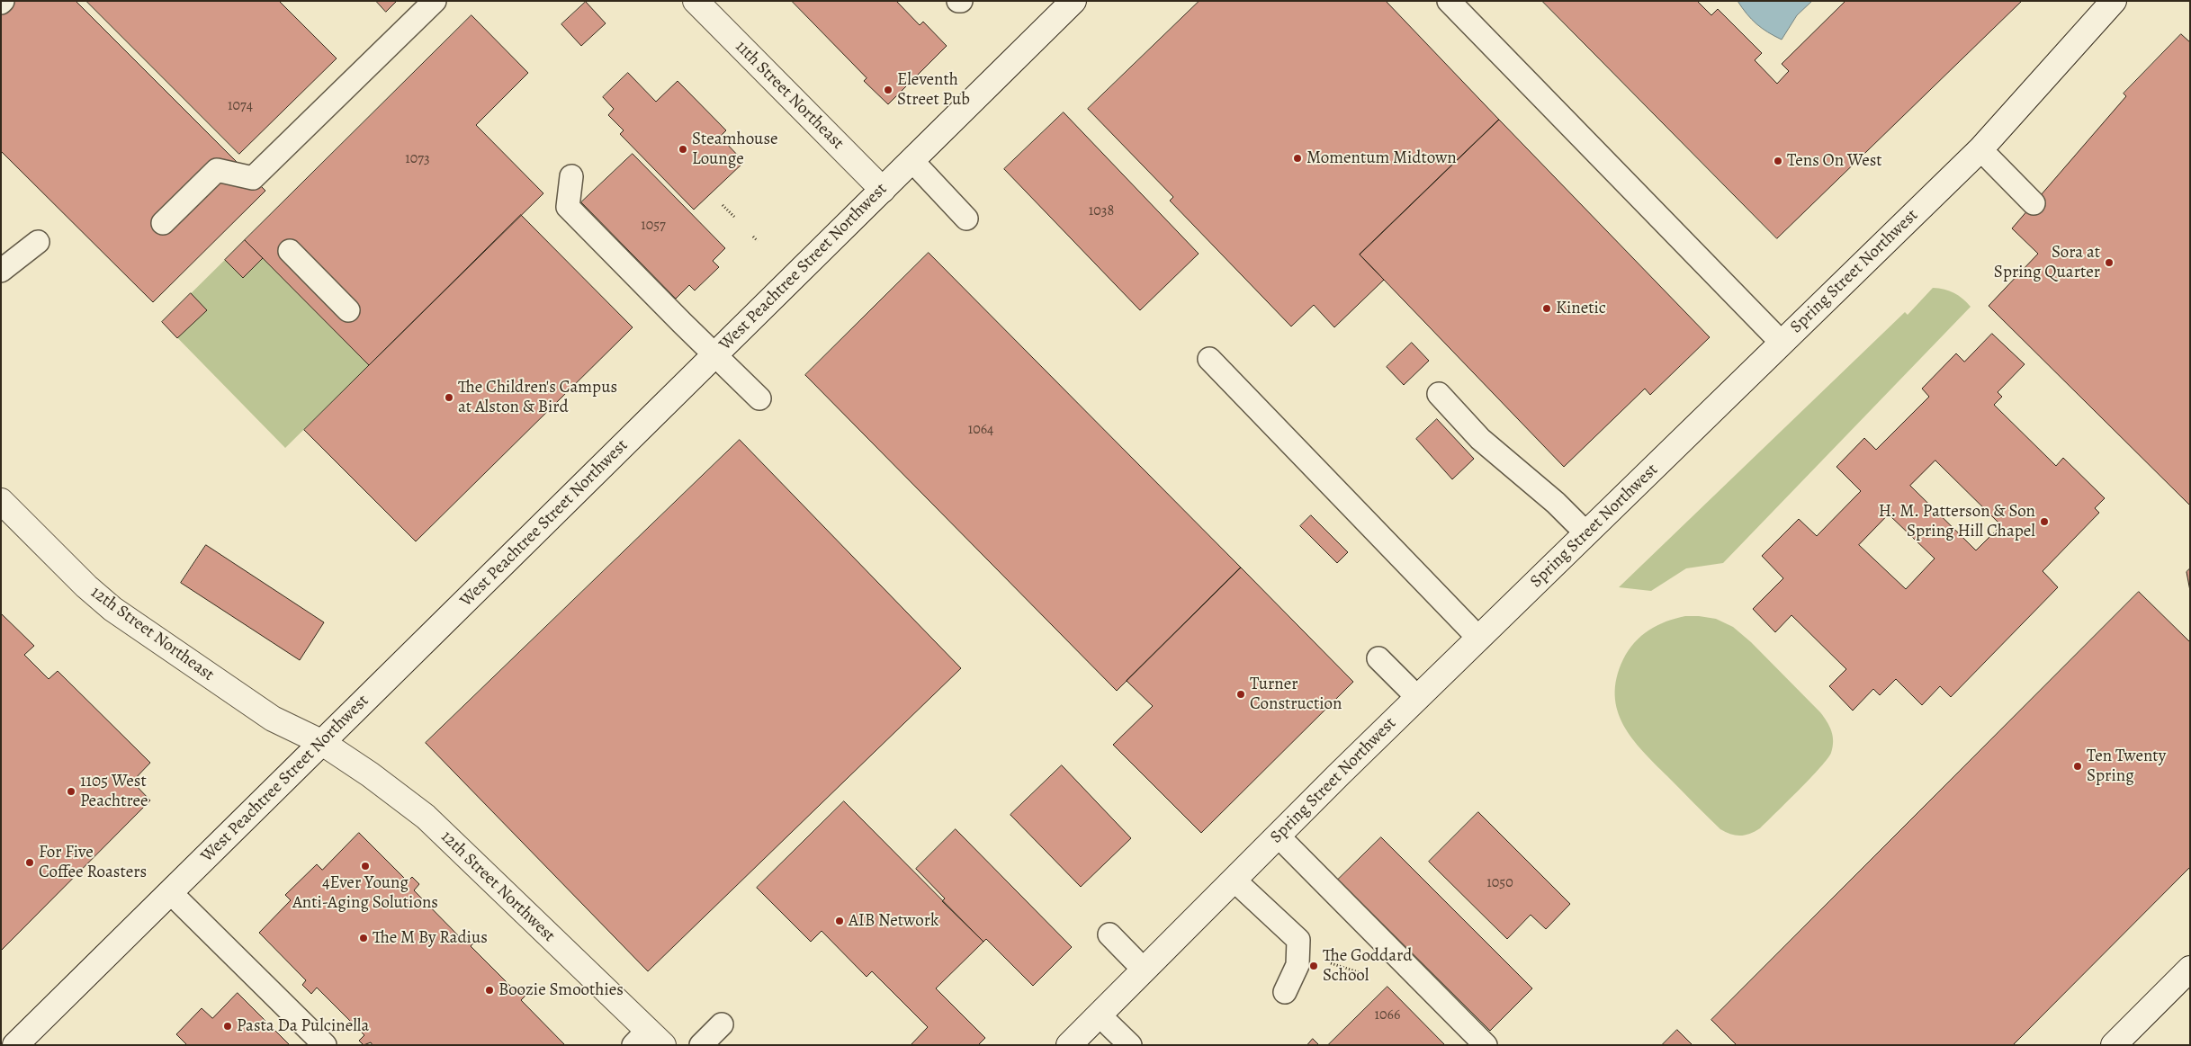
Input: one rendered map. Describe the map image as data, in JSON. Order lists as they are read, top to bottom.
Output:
{
  "streets": {
    "main road": [
      "11th Street Northeast",
      "West Peachtree Street Northwest",
      "Spring Street Northwest",
      "12th Street Northeast",
      "12th Street Northwest"
    ]
  },
  "crossings": [
    ["11th Street Northeast", "West Peachtree Street Northwest"],
    ["West Peachtree Street Northwest", "12th Street Northeast"],
    ["West Peachtree Street Northwest", "12th Street Northwest"],
    ["12th Street Northeast", "12th Street Northwest"]
  ],
  "places": [
    "Eleventh Street Pub",
    "Steamhouse Lounge",
    "Momentum Midtown",
    "Tens On West",
    "Sora at Spring Quarter",
    "Kinetic",
    "The Children's Campus at Alston & Bird",
    "H. M. Patterson & Son Spring Hill Chapel",
    "Turner Construction",
    "Ten Twenty Spring",
    "1105 West Peachtree",
    "For Five Coffee Roasters",
    "4Ever Young Anti-Aging Solutions",
    "AIB Network",
    "The M By Radius",
    "The Goddard School",
    "Boozie Smoothies",
    "Pasta Da Pulcinella"
  ],
  "house_numbers": [
    "1074",
    "1073",
    "1038",
    "1057",
    "1064",
    "1050",
    "1066"
  ]
}
